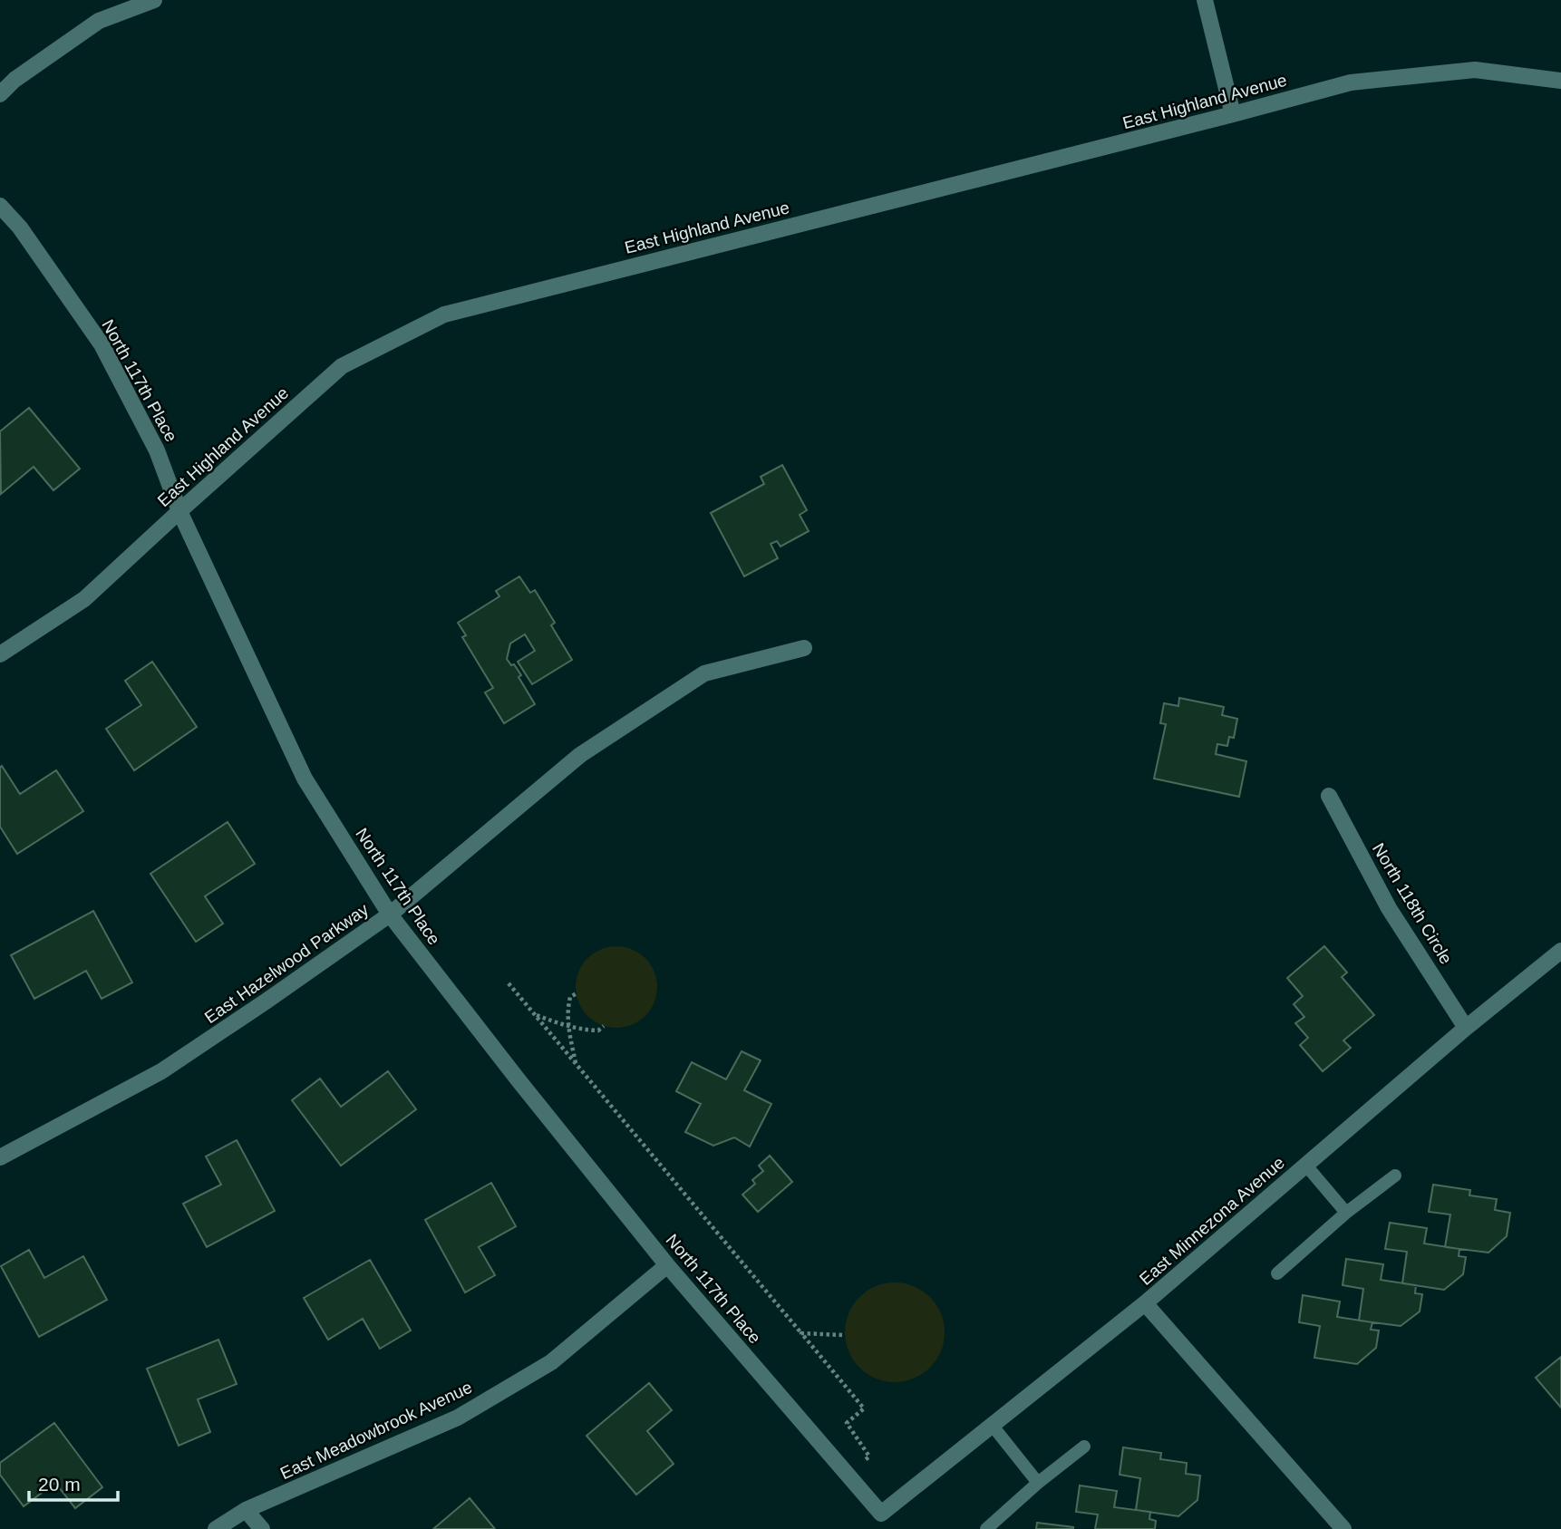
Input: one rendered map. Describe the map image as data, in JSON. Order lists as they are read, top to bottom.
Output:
{
  "streets": {
    "street": [
      "East Highland Avenue",
      "North 117th Place",
      "North 118th Circle",
      "East Hazelwood Parkway",
      "East Minnezona Avenue",
      "East Meadowbrook Avenue"
    ]
  },
  "crossings": [
    ["East Highland Avenue", "North 117th Place"],
    ["North 117th Place", "East Hazelwood Parkway"],
    ["North 117th Place", "East Minnezona Avenue"],
    ["North 117th Place", "East Meadowbrook Avenue"],
    ["North 118th Circle", "East Minnezona Avenue"]
  ],
  "scale_bar": "20 m"
}
